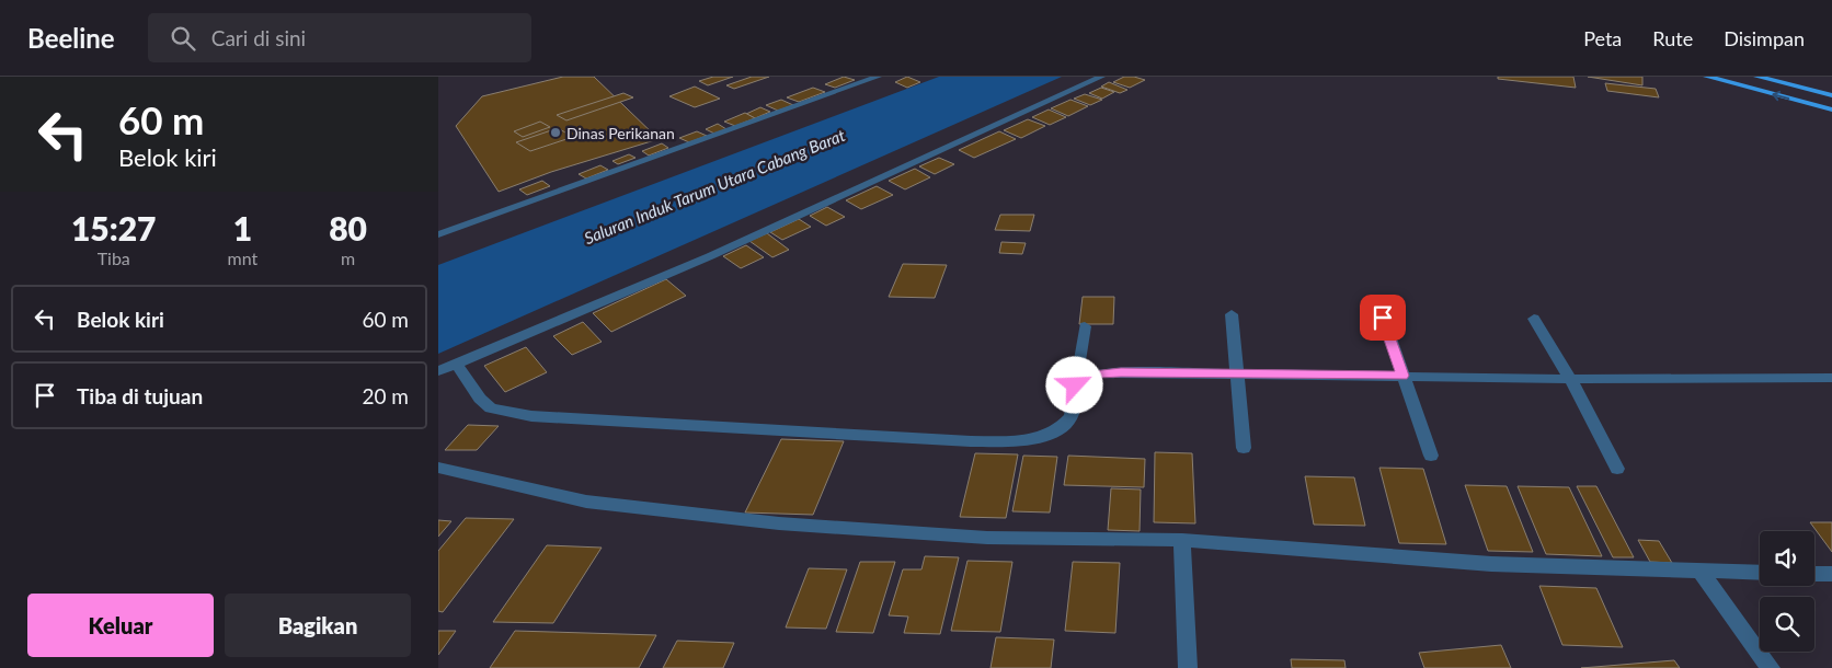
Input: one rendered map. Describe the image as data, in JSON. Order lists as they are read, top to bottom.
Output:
{
  "water": ["Saluran Induk Tarum Utara Cabang Barat"],
  "places": ["Dinas Perikanan"],
  "page": {
    "header": "Beeline",
    "search": "Cari di sini",
    "nav": ["Peta", "Rute", "Disimpan"],
    "turn": ["60 m", "Belok kiri"],
    "eta": [
      "15:27",
      "Tiba",
      "1",
      "mnt",
      "80",
      "m"
    ],
    "list": [
      {
        "name": "Belok kiri",
        "value": "60 m"
      },
      {
        "name": "Tiba di tujuan",
        "value": "20 m"
      }
    ],
    "buttons": ["Keluar", "Bagikan"]
  }
}
